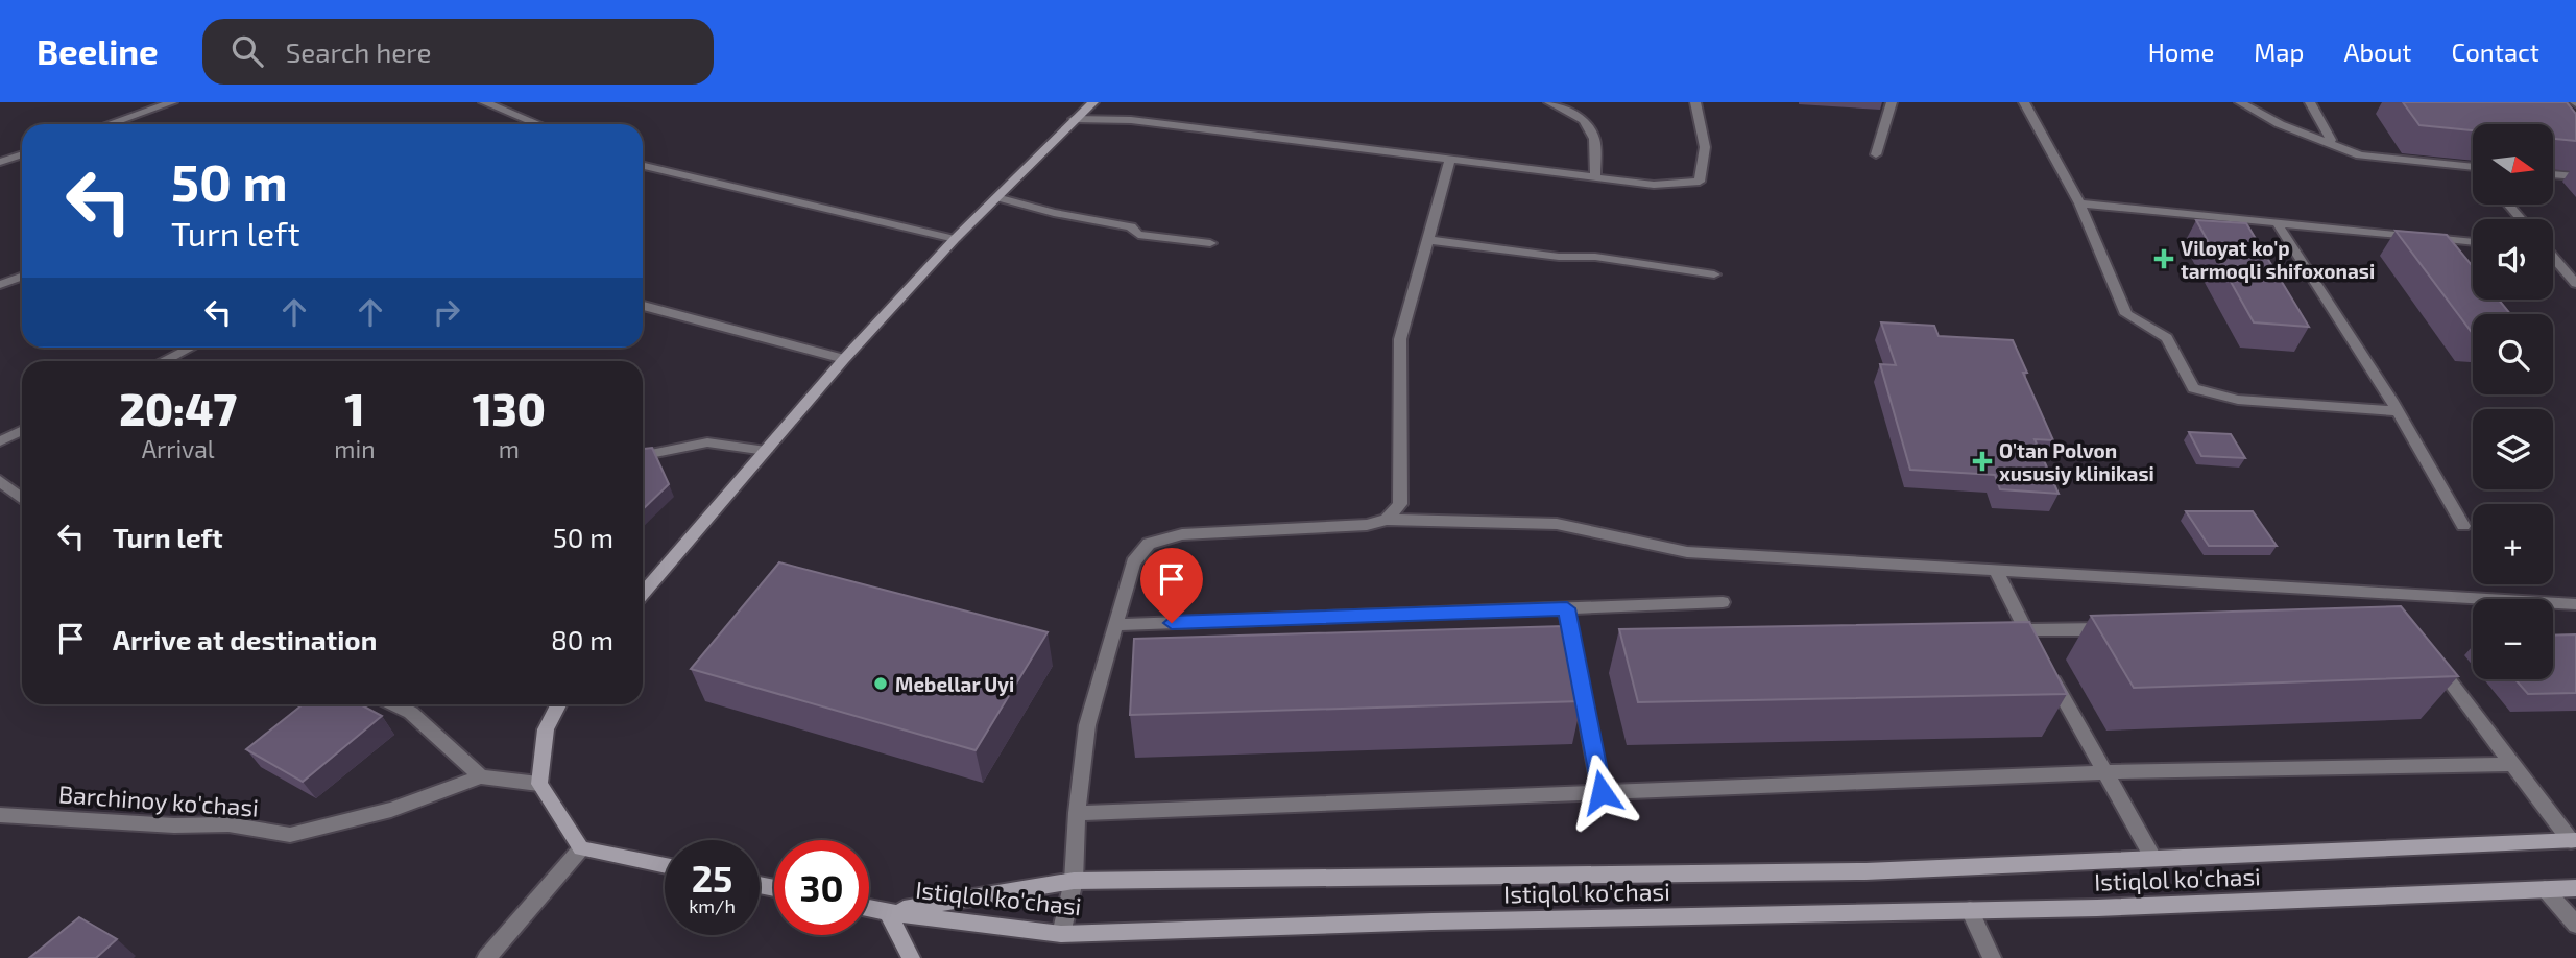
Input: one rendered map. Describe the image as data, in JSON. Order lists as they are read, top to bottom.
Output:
{
  "streets": {
    "main road": ["Istiqlol ko'chasi"],
    "street": ["Barchinoy ko'chasi"]
  },
  "places": {
    "health": ["Viloyat ko'p tarmoqli shifoxonasi", "O'tan Polvon xususiy klinikasi"],
    "other": ["Mebellar Uyi"]
  },
  "north": "right",
  "page": {
    "header": "Beeline",
    "search": "Search here",
    "nav": [
      "Home",
      "Map",
      "About",
      "Contact"
    ],
    "map_buttons": ["+", "−"],
    "turn": ["50 m", "Turn left"],
    "eta": [
      "20:47",
      "Arrival",
      "1",
      "min",
      "130",
      "m"
    ],
    "list": [
      {
        "name": "Turn left",
        "value": "50 m"
      },
      {
        "name": "Arrive at destination",
        "value": "80 m"
      }
    ],
    "speed": "25 km/h",
    "limit": "30"
  }
}
